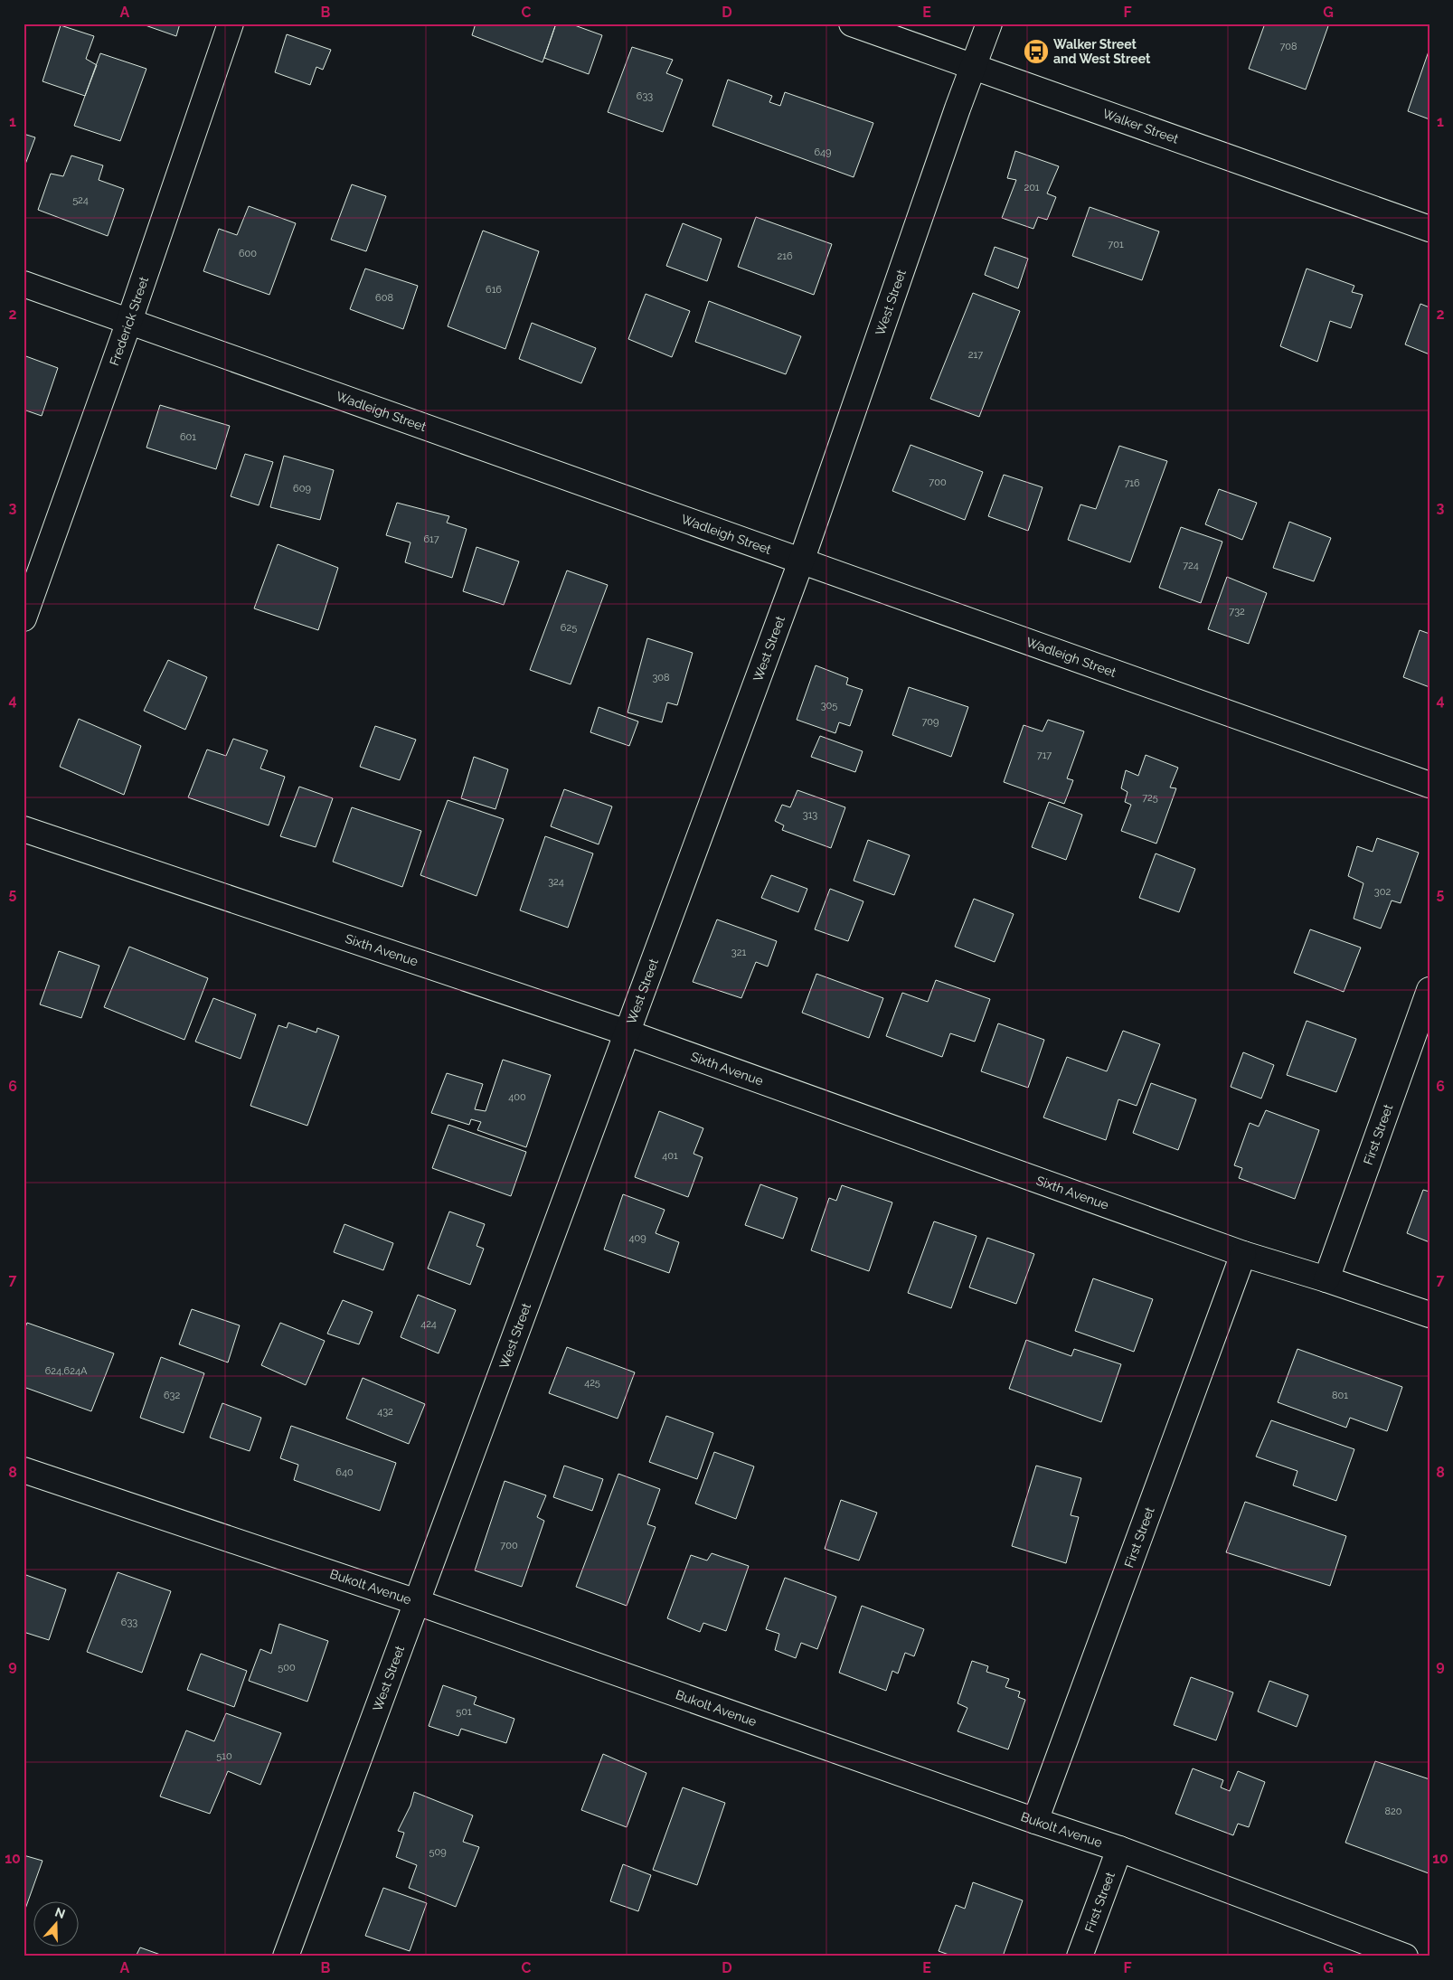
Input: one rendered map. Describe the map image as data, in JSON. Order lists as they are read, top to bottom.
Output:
{
  "streets": {
    "street": [
      "Walker Street",
      "West Street",
      "Frederick Street",
      "Wadleigh Street",
      "Sixth Avenue",
      "First Street",
      "Bukolt Avenue"
    ]
  },
  "crossings": [
    ["Walker Street", "West Street"],
    ["West Street", "Wadleigh Street"],
    ["West Street", "Sixth Avenue"],
    ["West Street", "Bukolt Avenue"],
    ["Frederick Street", "Wadleigh Street"],
    ["Sixth Avenue", "First Street"],
    ["First Street", "Bukolt Avenue"]
  ],
  "places": {
    "bus stop": ["Walker Street and West Street"]
  },
  "house_numbers": [
    "708",
    "633",
    "649",
    "201",
    "524",
    "701",
    "600",
    "216",
    "616",
    "608",
    "217",
    "601",
    "700",
    "716",
    "609",
    "617",
    "724",
    "732",
    "625",
    "308",
    "305",
    "709",
    "717",
    "725",
    "313",
    "324",
    "302",
    "321",
    "400",
    "401",
    "409",
    "424",
    "624,624A",
    "425",
    "632",
    "801",
    "432",
    "640",
    "700",
    "633",
    "500",
    "501",
    "510",
    "820",
    "509"
  ],
  "north": "top",
  "grid": {
    "columns": [
      "A",
      "B",
      "C",
      "D",
      "E",
      "F",
      "G"
    ],
    "rows": [
      "1",
      "2",
      "3",
      "4",
      "5",
      "6",
      "7",
      "8",
      "9",
      "10"
    ]
  }
}
